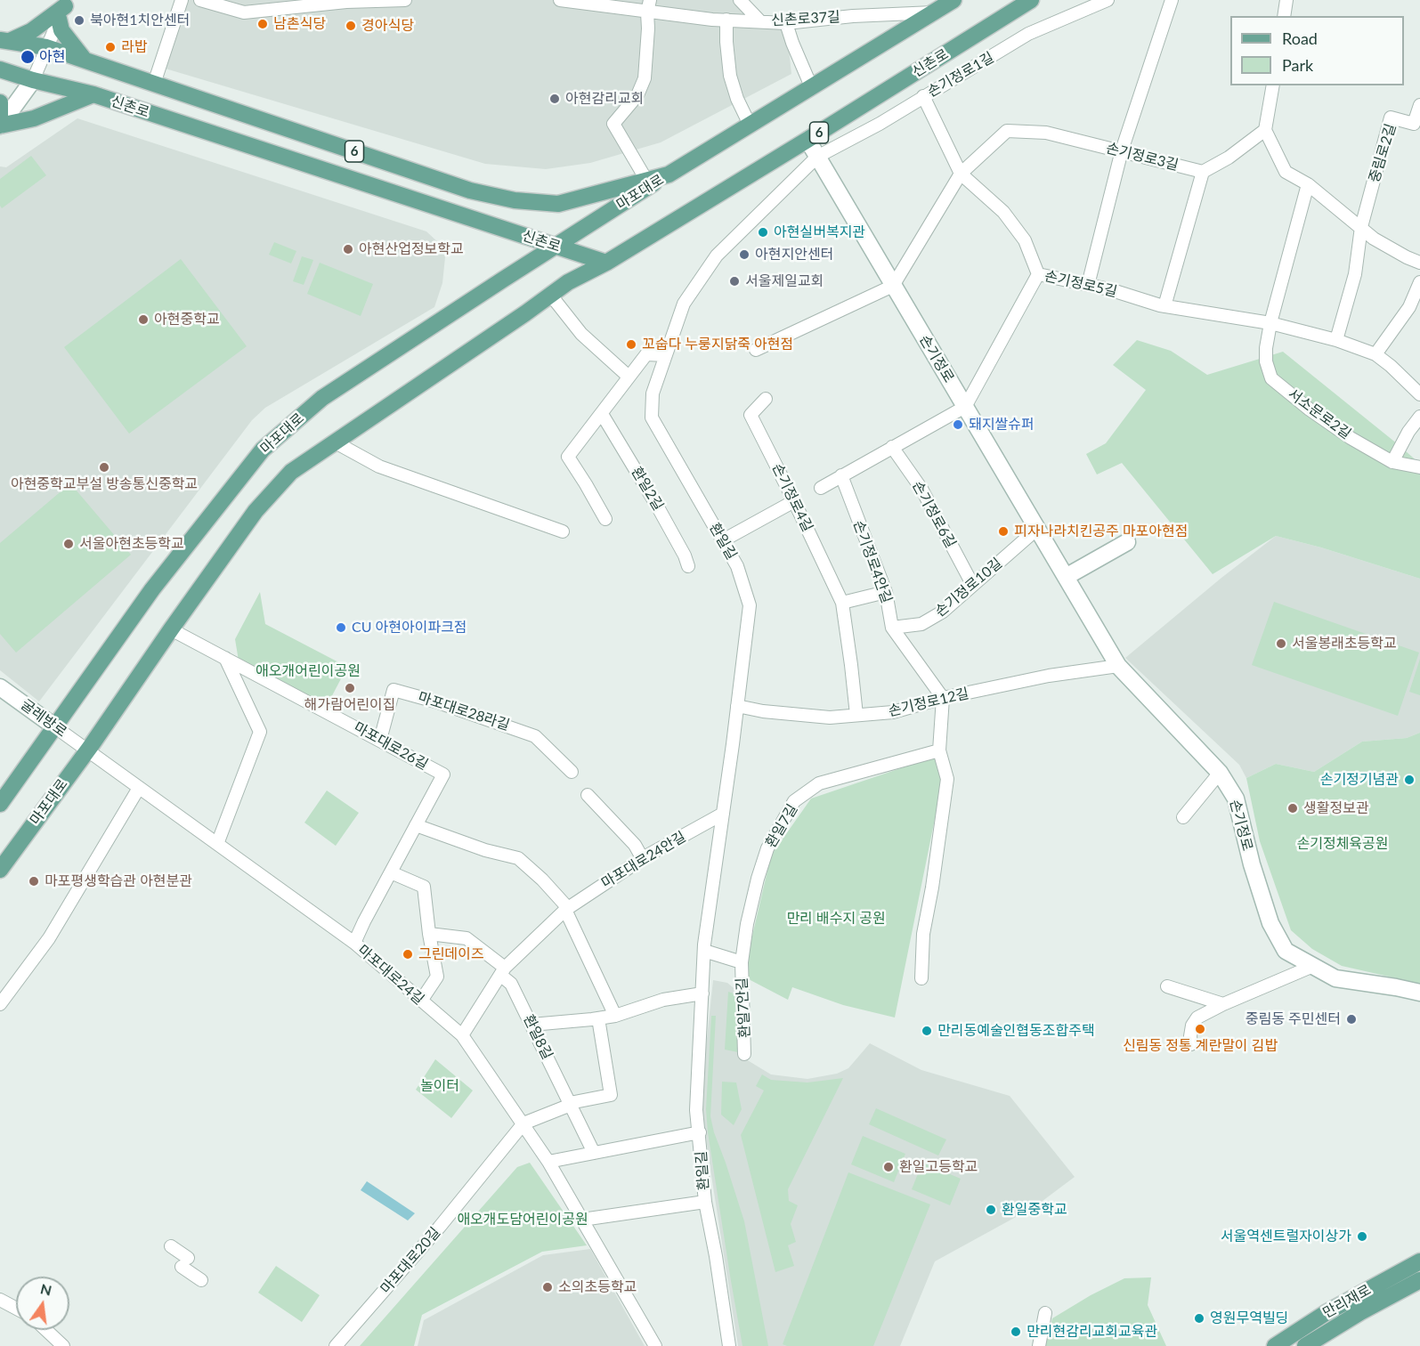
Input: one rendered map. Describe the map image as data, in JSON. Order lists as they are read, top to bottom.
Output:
{
  "streets": {
    "main road": [
      "신촌로",
      "6",
      "마포대로",
      "만리재로"
    ],
    "street": [
      "신촌로37길",
      "손기정로1길",
      "중림로2길",
      "손기정로3길",
      "손기정로5길",
      "손기정로",
      "서소문로2길",
      "환일2길",
      "손기정로4길",
      "손기정로6길",
      "환일길",
      "손기정로4안길",
      "손기정로10길",
      "손기정로12길",
      "마포대로28라길",
      "굴레방로",
      "마포대로26길",
      "환일7길",
      "마포대로24안길",
      "마포대로24길",
      "환일7안길",
      "환일8길",
      "마포대로20길"
    ]
  },
  "crossings": [
    ["신촌로37길", "신촌로"],
    ["신촌로", "마포대로"],
    ["신촌로", "손기정로"],
    ["손기정로1길", "손기정로"],
    ["손기정로1길", "환일길"],
    ["손기정로3길", "손기정로"],
    ["마포대로", "굴레방로"],
    ["마포대로", "마포대로26길"],
    ["마포대로", "마포대로24길"],
    ["손기정로5길", "손기정로"],
    ["손기정로5길", "서소문로2길"],
    ["손기정로", "환일길"],
    ["손기정로", "손기정로10길"],
    ["손기정로", "손기정로12길"],
    ["손기정로4길", "손기정로12길"],
    ["손기정로6길", "손기정로10길"],
    ["환일길", "손기정로12길"],
    ["환일길", "마포대로24안길"],
    ["손기정로4안길", "손기정로10길"],
    ["손기정로4안길", "손기정로12길"],
    ["마포대로28라길", "마포대로26길"],
    ["굴레방로", "마포대로24길"],
    ["마포대로26길", "마포대로24길"],
    ["환일7길", "환일7안길"],
    ["마포대로24안길", "마포대로24길"],
    ["마포대로24안길", "환일8길"],
    ["마포대로24길", "마포대로20길"]
  ],
  "parks": [
    "애오개어린이공원",
    "손기정체육공원",
    "만리 배수지 공원",
    "놀이터",
    "애오개도담어린이공원"
  ],
  "places": [
    "북아현1치안센터",
    "남촌식당",
    "경아식당",
    "라밥",
    "아현",
    "아현감리교회",
    "아현실버복지관",
    "아현산업정보학교",
    "아현지안센터",
    "서울제일교회",
    "아현중학교",
    "꼬숩다 누룽지닭죽 아현점",
    "돼지쌀슈퍼",
    "아현중학교부설 방송통신중학교",
    "피자나라치킨공주 마포아현점",
    "서울아현초등학교",
    "CU 아현아이파크점",
    "서울봉래초등학교",
    "해가람어린이집",
    "손기정기념관",
    "생활정보관",
    "마포평생학습관 아현분관",
    "그린데이즈",
    "중림동 주민센터",
    "신림동 정통 계란말이 김밥",
    "만리동예술인협동조합주택",
    "환일고등학교",
    "환일중학교",
    "서울역센트럴자이상가",
    "소의초등학교",
    "영원무역빌딩",
    "만리현감리교회교육관"
  ],
  "legend": ["Road", "Park"],
  "north": "top"
}
